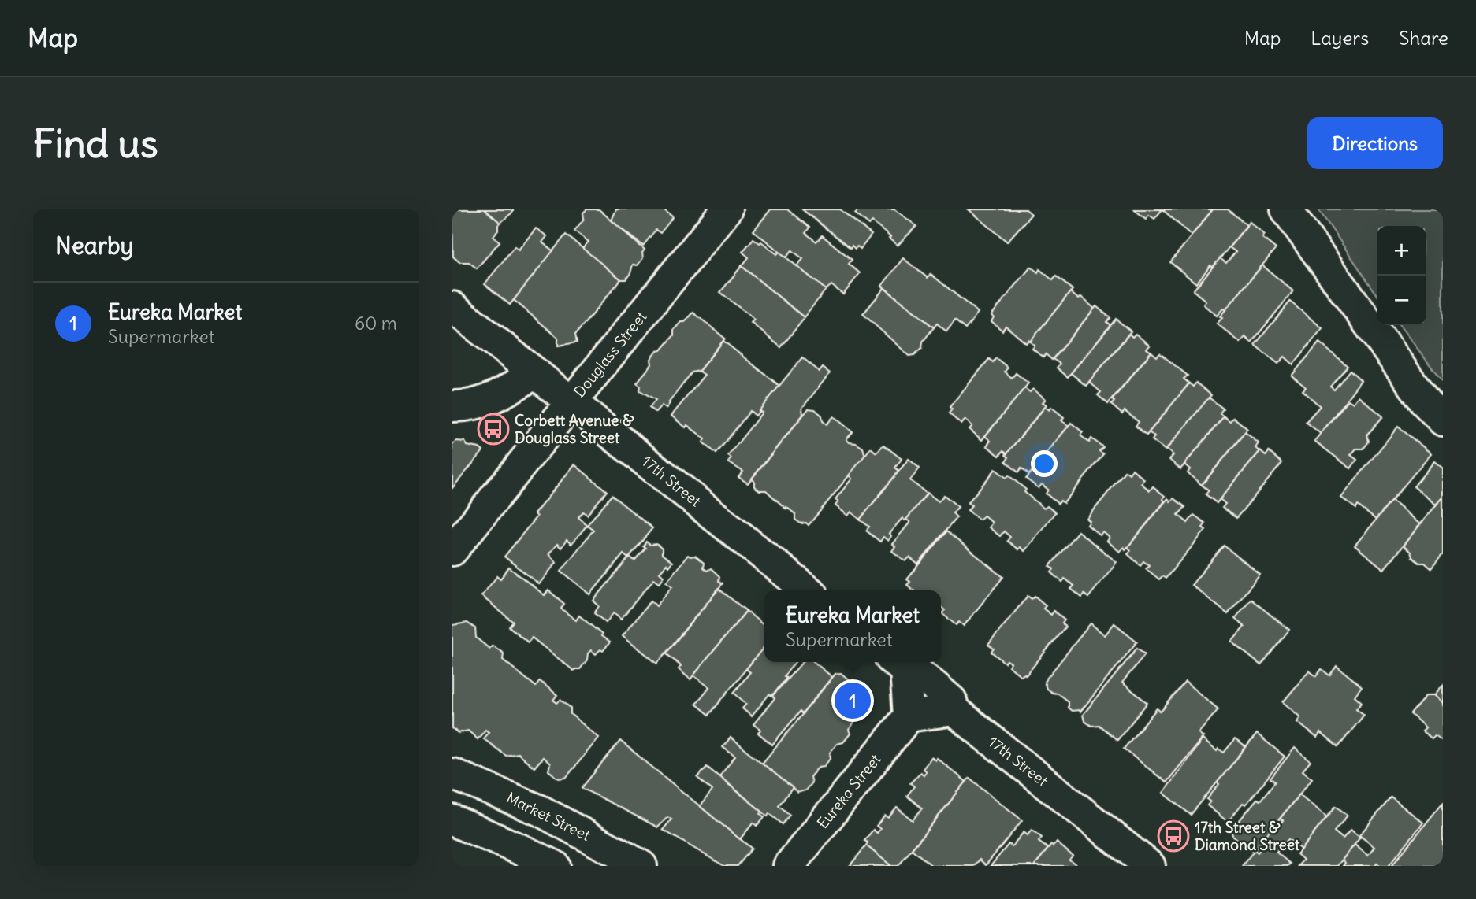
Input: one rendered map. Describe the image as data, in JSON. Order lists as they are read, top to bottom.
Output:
{
  "streets": {
    "main road": [
      "Douglass Street",
      "17th Street",
      "Eureka Street",
      "Market Street"
    ]
  },
  "crossings": [
    ["Douglass Street", "17th Street"]
  ],
  "places": {
    "bus stop": ["Corbett Avenue & Douglass Street", "17th Street & Diamond Street"]
  },
  "page": {
    "header": "Map",
    "nav": ["Map", "Layers", "Share"],
    "buttons": "Directions",
    "title": "Find us",
    "heading": "Nearby",
    "map_buttons": ["+", "−"],
    "list": [
      {
        "mark": "1",
        "name": "Eureka Market",
        "note": "Supermarket",
        "value": "60 m"
      }
    ],
    "popup": ["Eureka Market", "Supermarket"],
    "pins": "1"
  }
}
